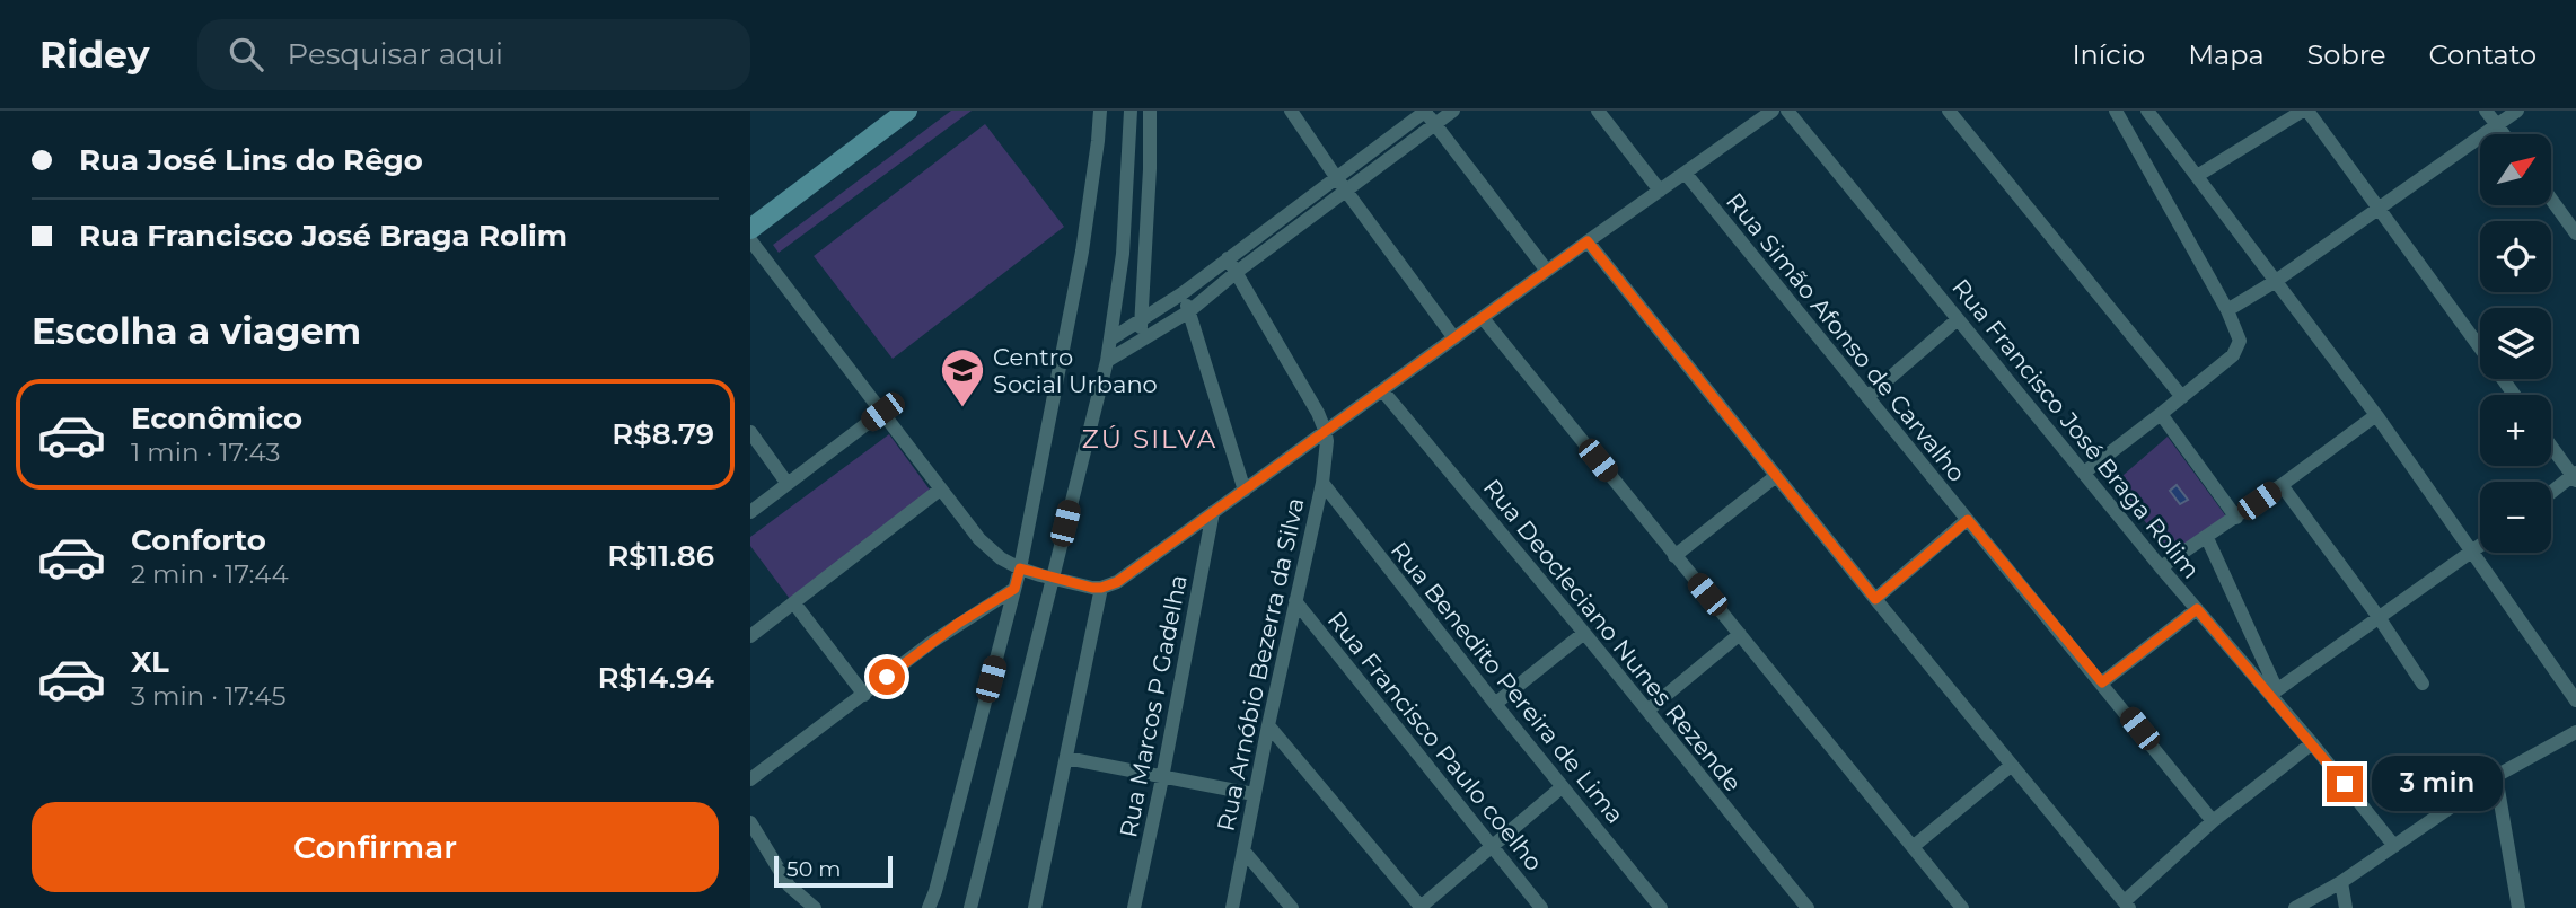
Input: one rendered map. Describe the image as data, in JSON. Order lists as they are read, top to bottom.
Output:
{
  "streets": {
    "street": [
      "Rua Simão Afonso de Carvalho",
      "Rua Francisco José Braga Rolim",
      "Rua Deocleciano Nunes Rezende",
      "Rua Arnóbio Bezerra da Silva",
      "Rua Benedito Pereira de Lima",
      "Rua Marcos P Gadelha",
      "Rua Francisco Paulo coelho"
    ]
  },
  "crossings": [
    ["Rua Arnóbio Bezerra da Silva", "Rua Benedito Pereira de Lima"],
    ["Rua Arnóbio Bezerra da Silva", "Rua Francisco Paulo coelho"]
  ],
  "districts": ["ZÚ SILVA"],
  "places": {
    "school or university": ["Centro Social Urbano"]
  },
  "scale_bar": "50 m",
  "north": "top right",
  "page": {
    "header": "Ridey",
    "search": "Pesquisar aqui",
    "nav": [
      "Início",
      "Mapa",
      "Sobre",
      "Contato"
    ],
    "banner": ["Rua José Lins do Rêgo", "Rua Francisco José Braga Rolim"],
    "map_buttons": ["+", "−"],
    "heading": "Escolha a viagem",
    "list": [
      {
        "name": "Econômico",
        "note": "1 min · 17:43",
        "value": "R$8.79"
      },
      {
        "name": "Conforto",
        "note": "2 min · 17:44",
        "value": "R$11.86"
      },
      {
        "name": "XL",
        "note": "3 min · 17:45",
        "value": "R$14.94"
      }
    ],
    "bubble": "3 min",
    "buttons": "Confirmar",
    "scale": "50 m"
  }
}
